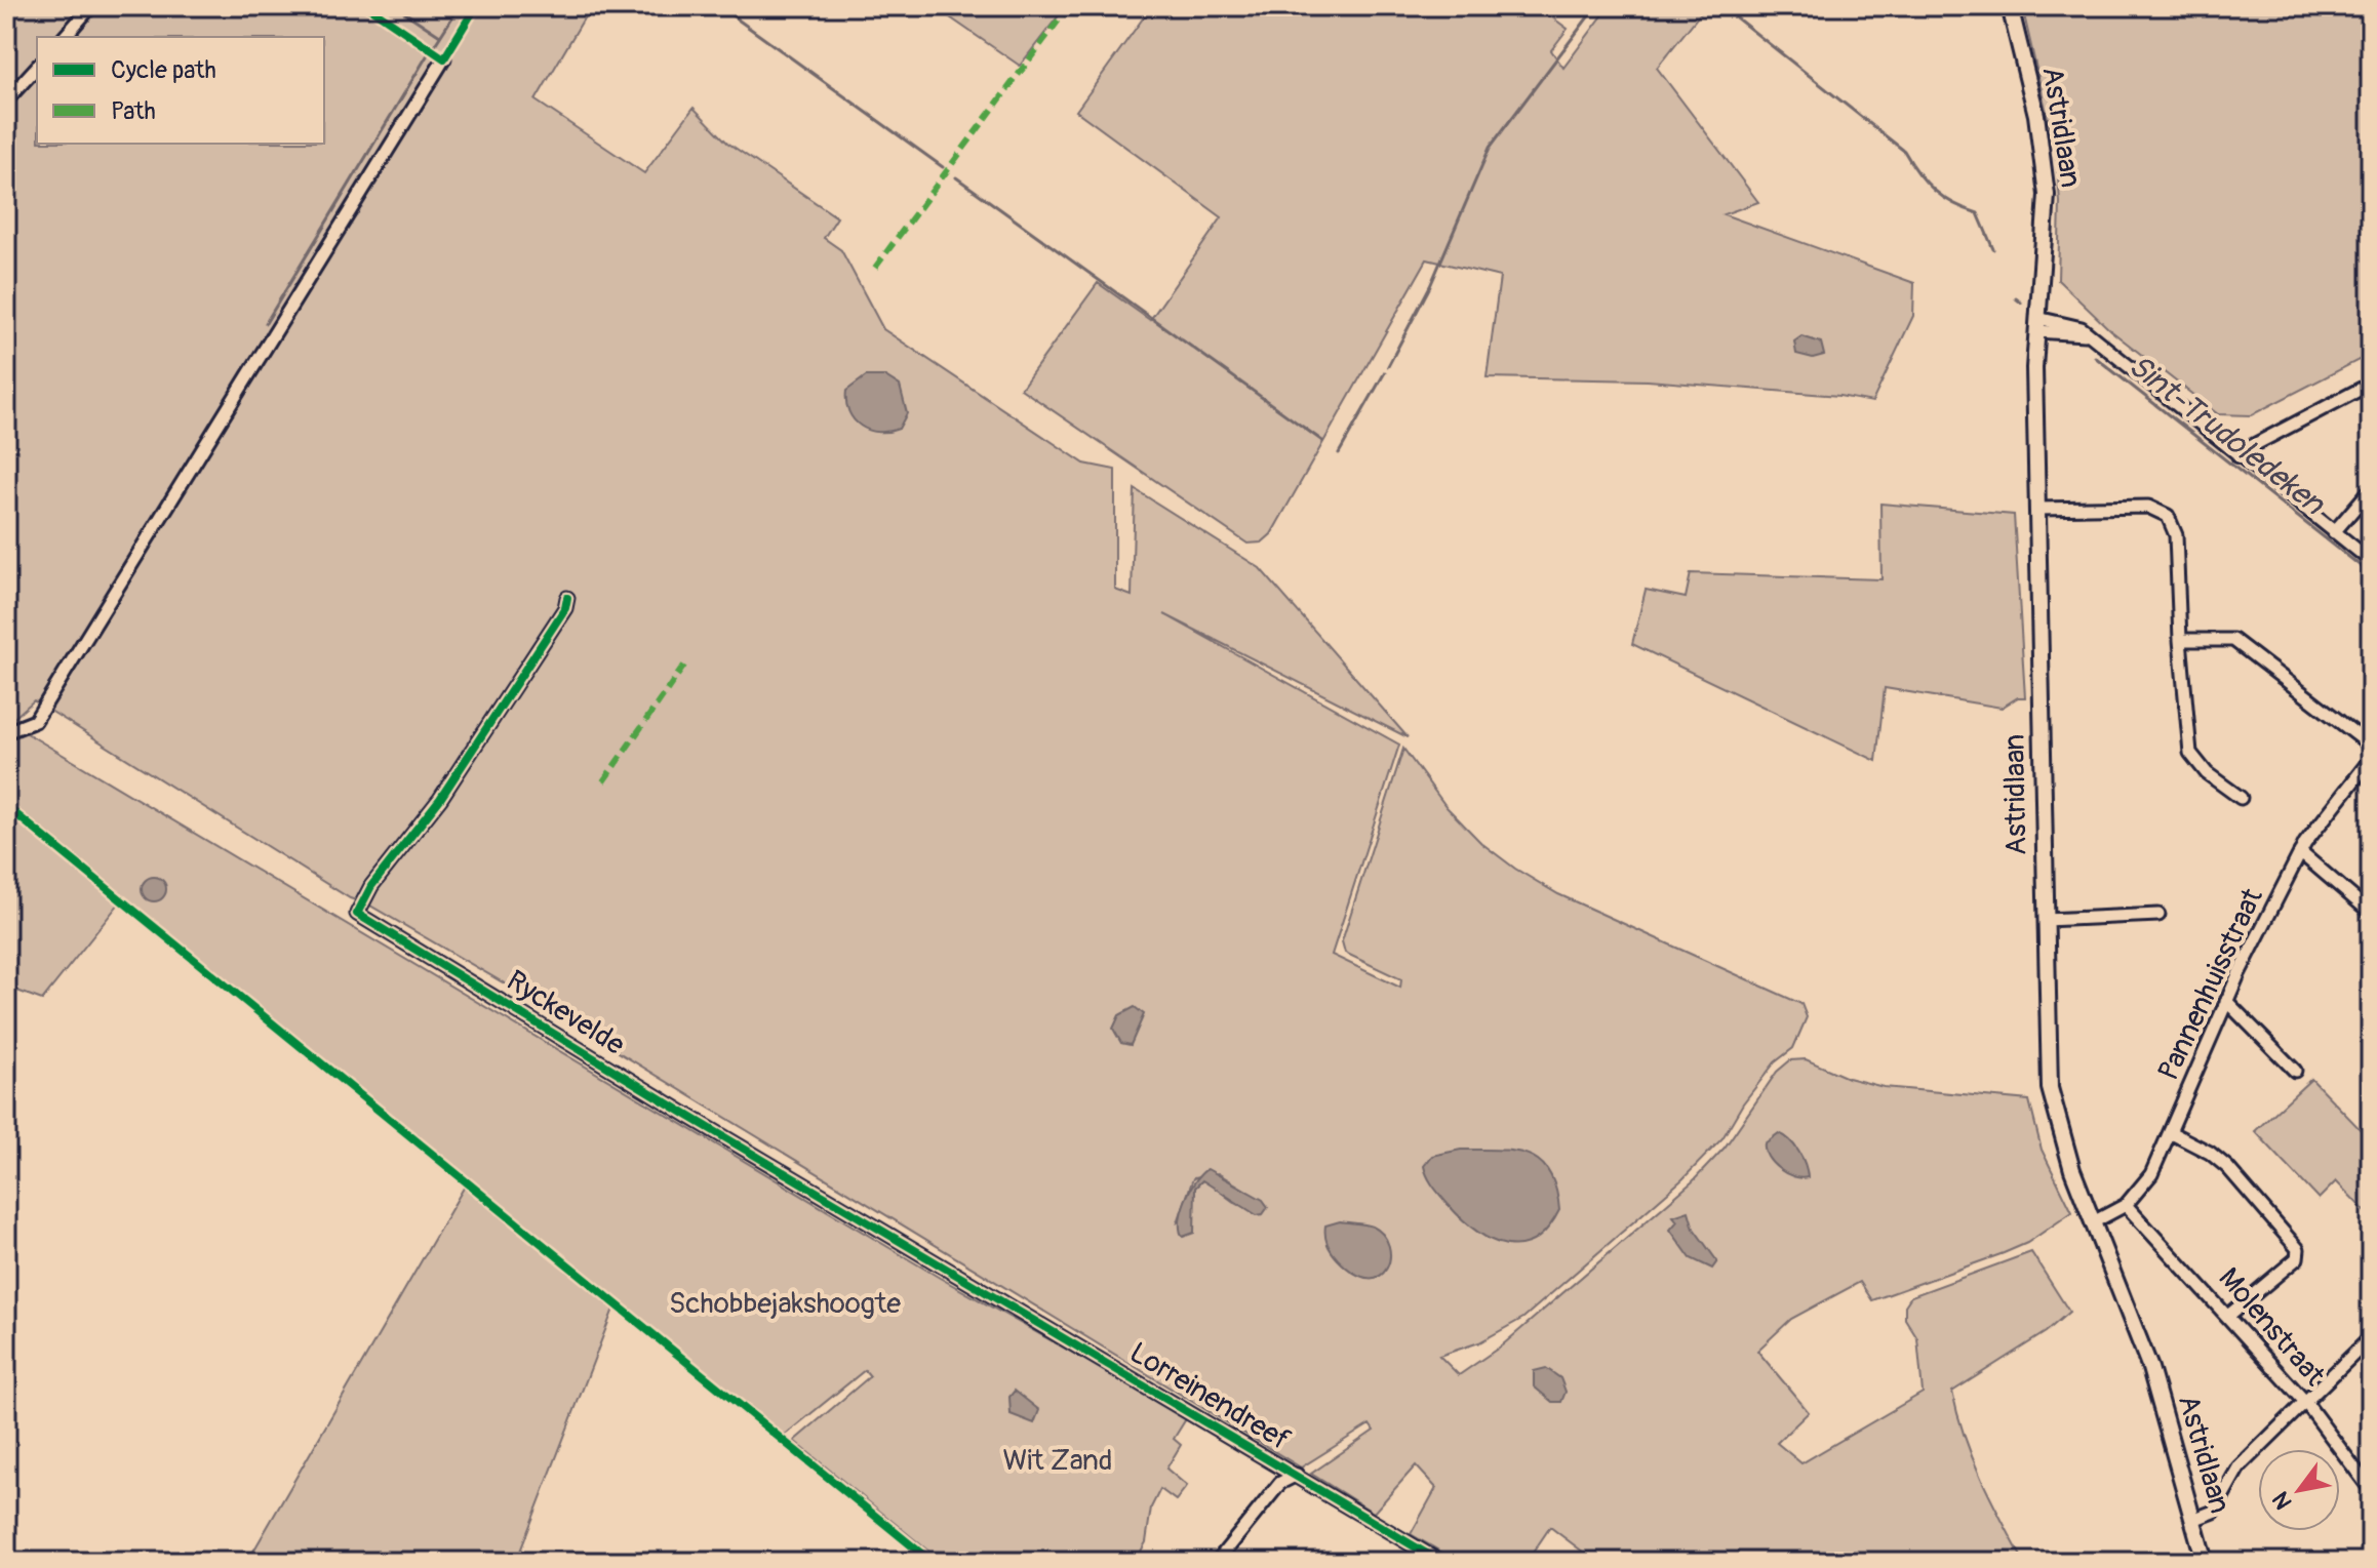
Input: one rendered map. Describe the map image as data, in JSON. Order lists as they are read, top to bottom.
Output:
{
  "streets": {
    "main road": ["Astridlaan"],
    "street": [
      "Pannenhuisstraat",
      "Ryckevelde",
      "Molenstraat",
      "Lorreinendreef"
    ]
  },
  "crossings": [
    ["Astridlaan", "Pannenhuisstraat"],
    ["Pannenhuisstraat", "Molenstraat"],
    ["Ryckevelde", "Lorreinendreef"]
  ],
  "water": ["Sint-Trudoledeken"],
  "parks": ["Schobbejakshoogte", "Wit Zand"],
  "legend": ["Cycle path", "Path"],
  "north": "bottom left"
}
